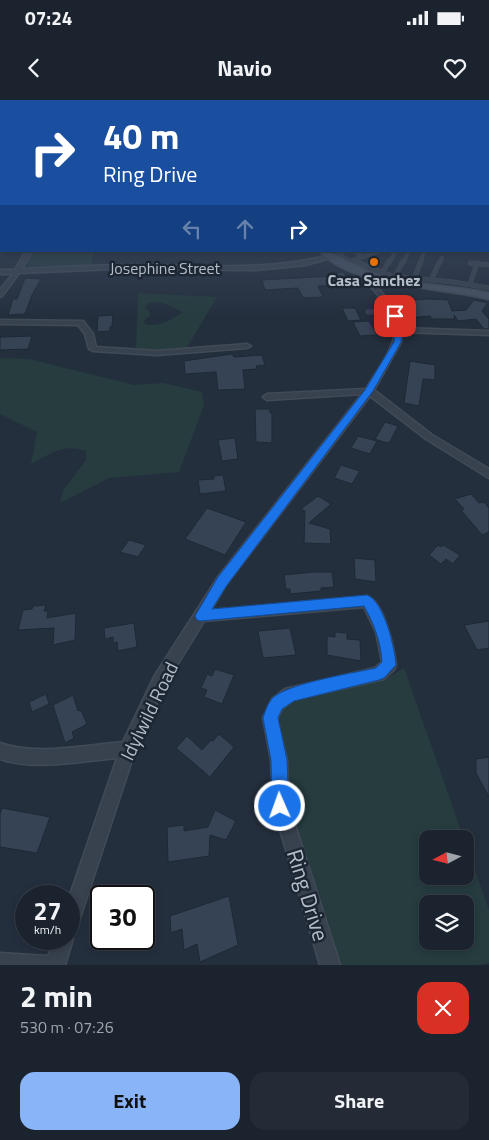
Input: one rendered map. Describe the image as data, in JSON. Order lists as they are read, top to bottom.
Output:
{
  "streets": {
    "street": ["Josephine Street", "Idylwild Road", "Ring Drive"]
  },
  "crossings": [
    ["Idylwild Road", "Ring Drive"]
  ],
  "places": ["Casa Sanchez"],
  "north": "left",
  "page": {
    "status": "07:24",
    "header": "Navio",
    "turn": ["40 m", "Ring Drive"],
    "speed": "27 km/h",
    "limit": "30",
    "heading": ["2 min", "530 m · 07:26"],
    "buttons": ["Exit", "Share"]
  }
}
